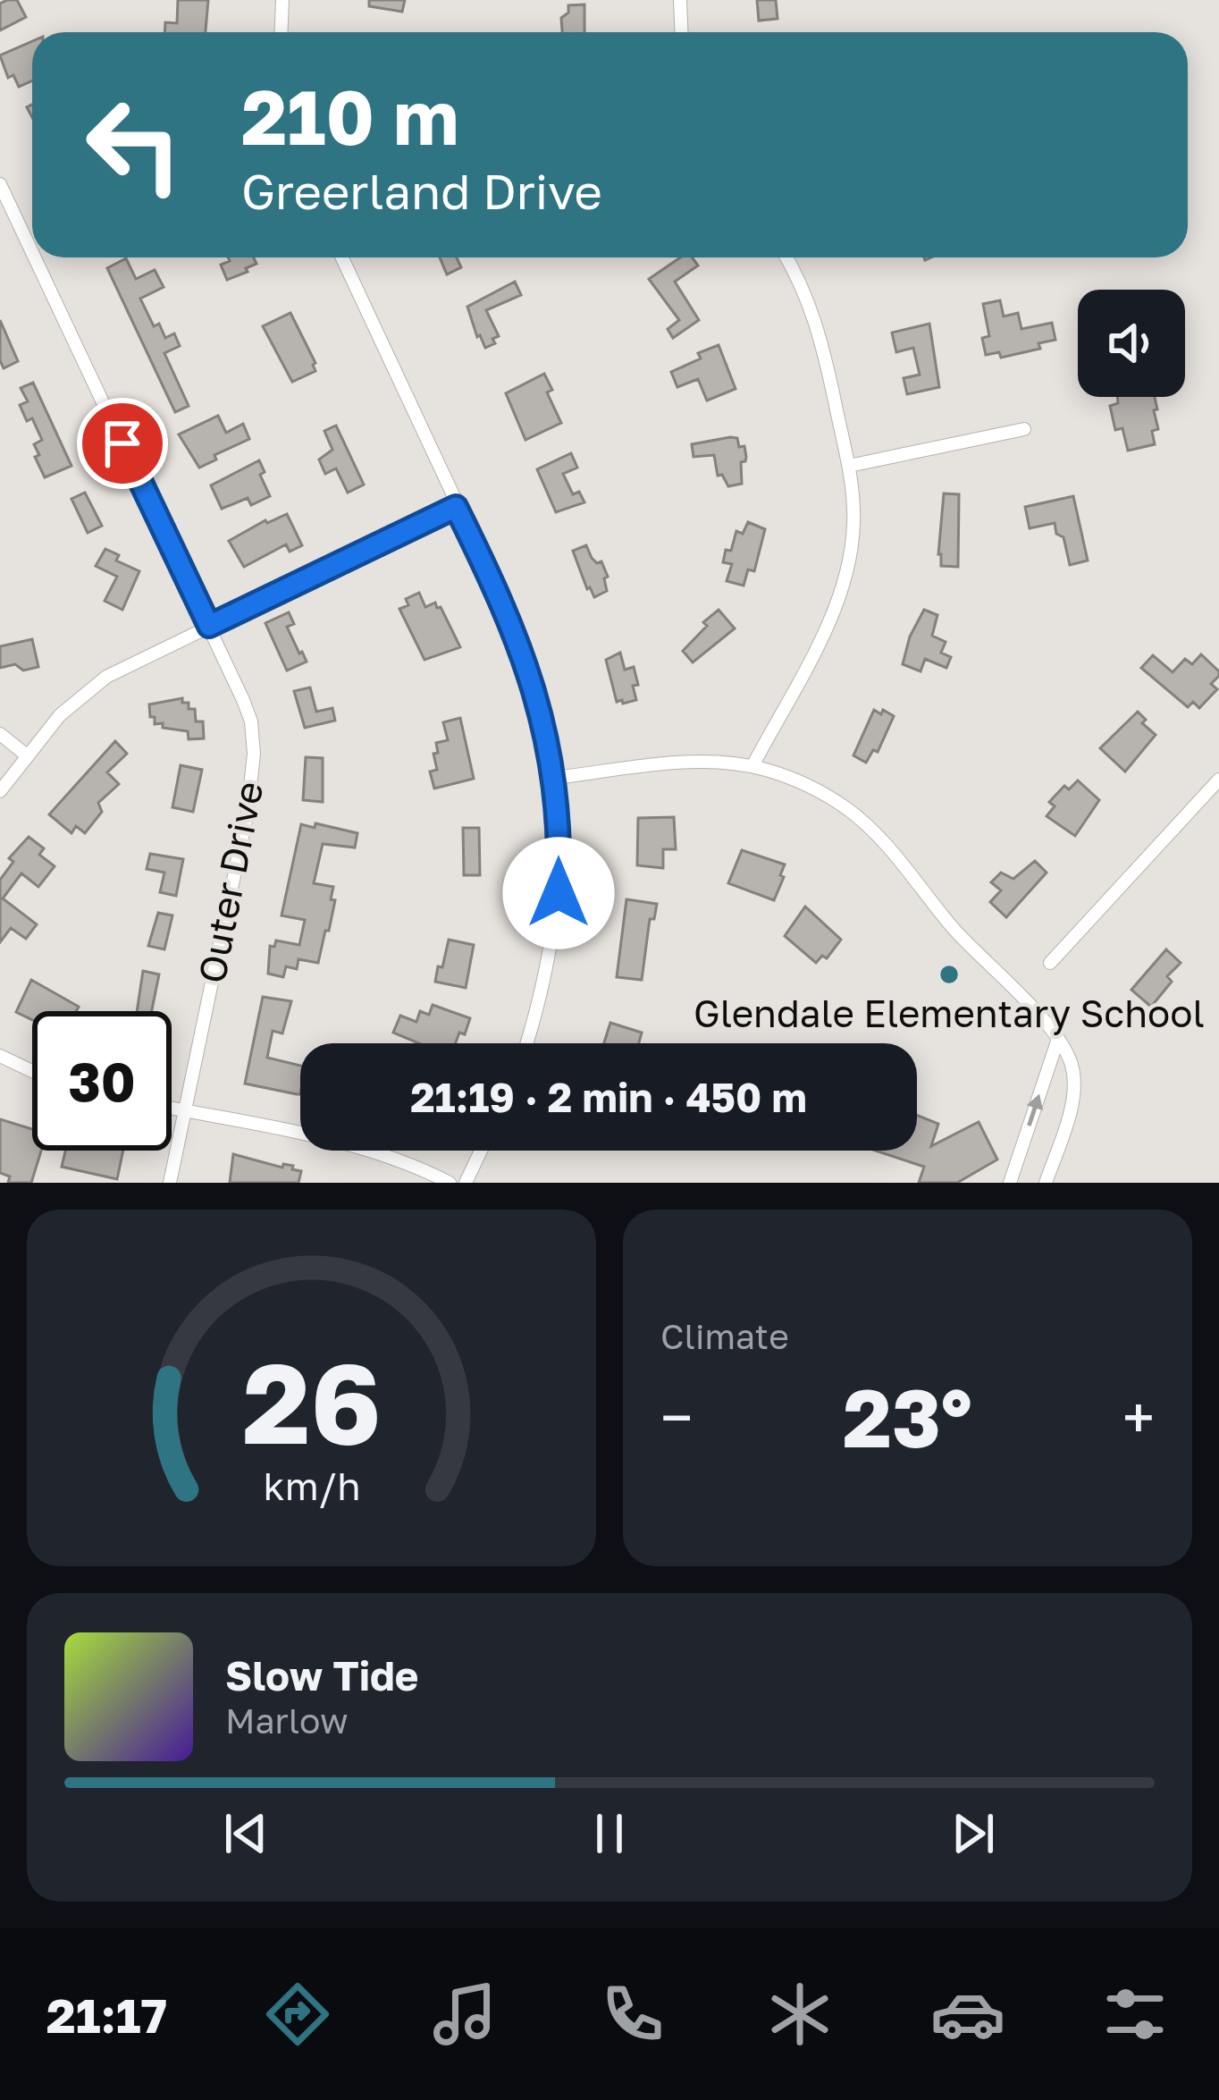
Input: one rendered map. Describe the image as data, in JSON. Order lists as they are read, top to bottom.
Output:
{
  "streets": {
    "street": ["Outer Drive"]
  },
  "places": ["Glendale Elementary School"],
  "page": {
    "turn": ["210 m", "Greerland Drive"],
    "limit": "30",
    "trip": "21:19 · 2 min · 450 m",
    "tile": "Climate",
    "heat": ["−", "23°", "+"],
    "song": ["Slow Tide", "Marlow"],
    "tabs": "21:17",
    "gauge": ["26", "km/h"]
  }
}
